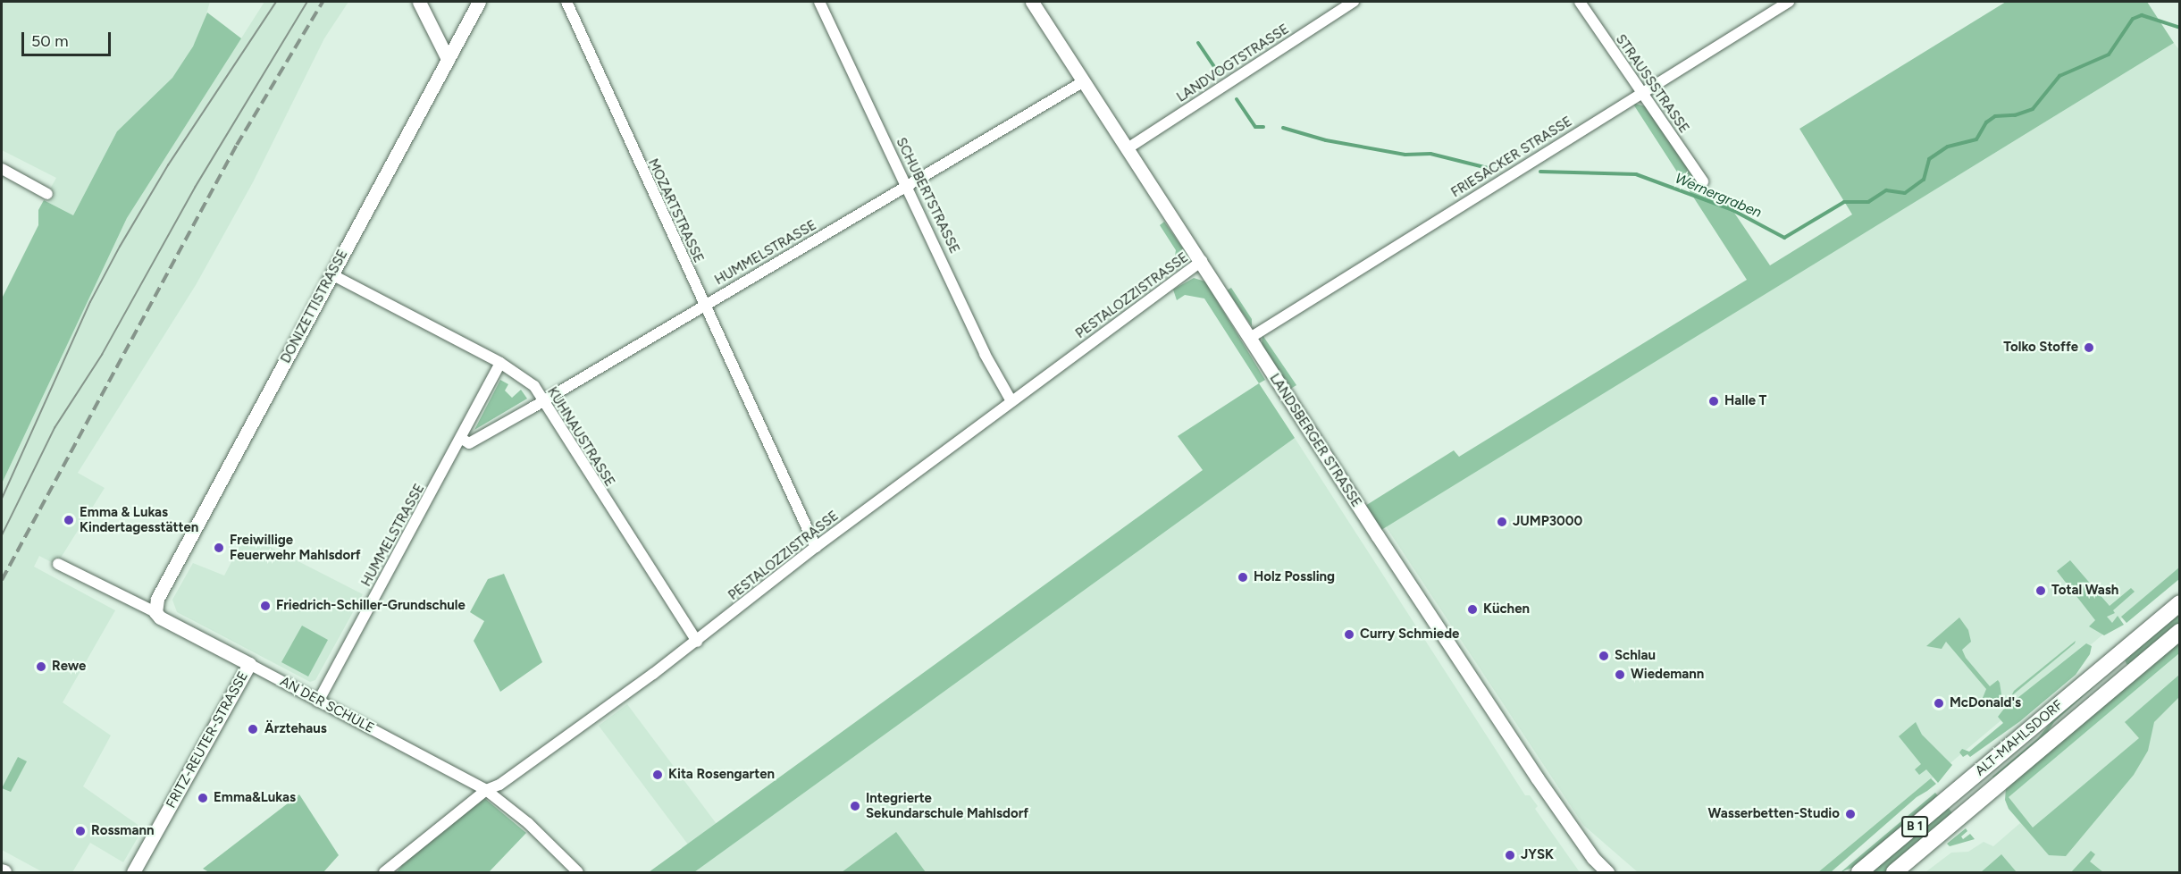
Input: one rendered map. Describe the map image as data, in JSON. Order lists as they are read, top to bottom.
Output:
{
  "streets": {
    "main road": ["ALT-MAHLSDORF", "B 1"],
    "street": [
      "LANDVOGTSTRASSE",
      "STRAUSSSTRASSE",
      "FRIESACKER STRASSE",
      "SCHUBERTSTRASSE",
      "MOZARTSTRASSE",
      "HUMMELSTRASSE",
      "PESTALOZZISTRASSE",
      "DONIZETTISTRASSE",
      "KUHNAUSTRASSE",
      "LANDSBERGER STRASSE",
      "AN DER SCHULE",
      "FRITZ-REUTER-STRASSE"
    ]
  },
  "crossings": [
    ["LANDVOGTSTRASSE", "LANDSBERGER STRASSE"],
    ["STRAUSSSTRASSE", "FRIESACKER STRASSE"],
    ["FRIESACKER STRASSE", "LANDSBERGER STRASSE"],
    ["SCHUBERTSTRASSE", "HUMMELSTRASSE"],
    ["SCHUBERTSTRASSE", "PESTALOZZISTRASSE"],
    ["MOZARTSTRASSE", "HUMMELSTRASSE"],
    ["MOZARTSTRASSE", "PESTALOZZISTRASSE"],
    ["HUMMELSTRASSE", "KUHNAUSTRASSE"],
    ["HUMMELSTRASSE", "LANDSBERGER STRASSE"],
    ["HUMMELSTRASSE", "AN DER SCHULE"],
    ["PESTALOZZISTRASSE", "KUHNAUSTRASSE"],
    ["PESTALOZZISTRASSE", "LANDSBERGER STRASSE"],
    ["PESTALOZZISTRASSE", "AN DER SCHULE"],
    ["DONIZETTISTRASSE", "KUHNAUSTRASSE"],
    ["DONIZETTISTRASSE", "AN DER SCHULE"],
    ["AN DER SCHULE", "FRITZ-REUTER-STRASSE"]
  ],
  "water": ["Wernergraben"],
  "places": [
    "Tolko Stoffe",
    "Halle T",
    "Emma & Lukas Kindertagesstätten",
    "JUMP3000",
    "Freiwillige Feuerwehr Mahlsdorf",
    "Holz Possling",
    "Total Wash",
    "Friedrich-Schiller-Grundschule",
    "Küchen",
    "Curry Schmiede",
    "Schlau",
    "Rewe",
    "Wiedemann",
    "McDonald's",
    "Ärztehaus",
    "Kita Rosengarten",
    "Emma&Lukas",
    "Integrierte Sekundarschule Mahlsdorf",
    "Wasserbetten-Studio",
    "Rossmann",
    "JYSK"
  ],
  "scale_bar": "50 m"
}
